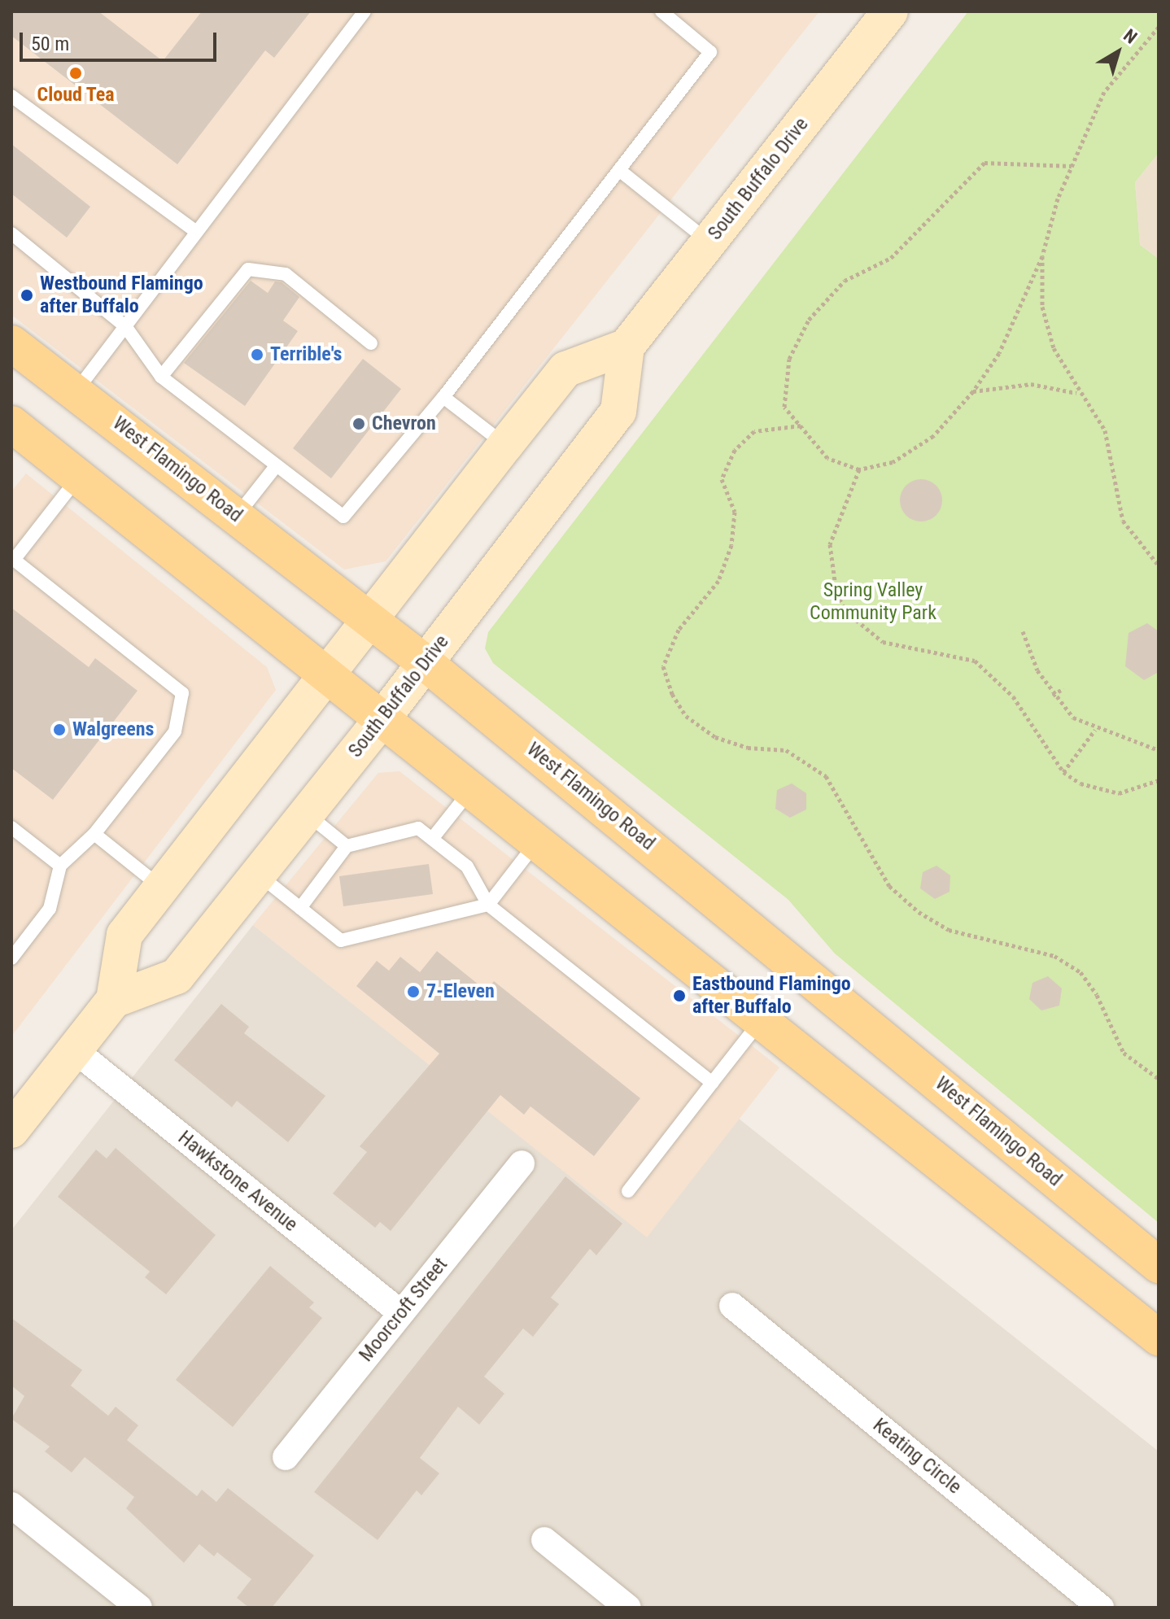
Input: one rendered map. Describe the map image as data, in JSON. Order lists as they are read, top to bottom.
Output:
{
  "streets": {
    "main road": ["South Buffalo Drive", "West Flamingo Road"],
    "street": ["Hawkstone Avenue", "Moorcroft Street", "Keating Circle"]
  },
  "crossings": [
    ["South Buffalo Drive", "West Flamingo Road"],
    ["Hawkstone Avenue", "Moorcroft Street"]
  ],
  "parks": ["Spring Valley Community Park"],
  "places": [
    "Cloud Tea",
    "Westbound Flamingo after Buffalo",
    "Terrible's",
    "Chevron",
    "Walgreens",
    "7-Eleven",
    "Eastbound Flamingo after Buffalo"
  ],
  "scale_bar": "50 m",
  "north": "top right"
}
